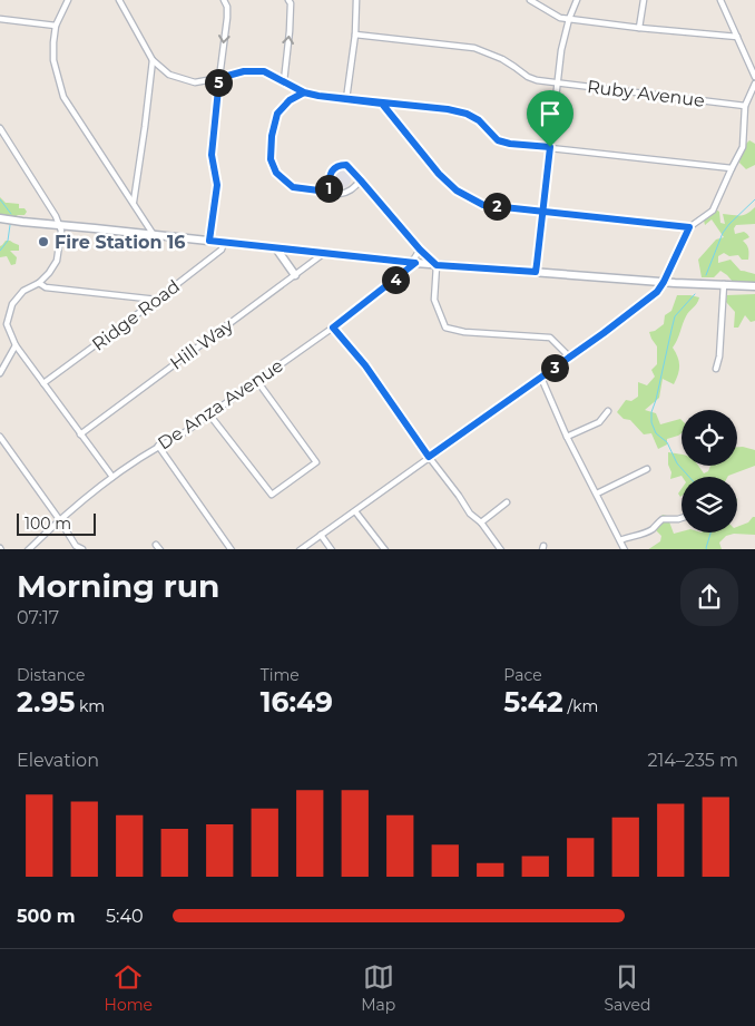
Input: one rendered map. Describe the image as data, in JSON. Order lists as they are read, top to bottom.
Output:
{
  "streets": {
    "street": [
      "Ruby Avenue",
      "Ridge Road",
      "Hill Way",
      "De Anza Avenue"
    ]
  },
  "places": ["Fire Station 16"],
  "scale_bar": "100 m",
  "page": {
    "pins": [
      "5",
      "1",
      "2",
      "4",
      "3"
    ],
    "scale": "100 m",
    "heading": ["Morning run", "07:17"],
    "stats": [
      ["Distance", "2.95 km"],
      ["Time", "16:49"],
      ["Pace", "5:42 /km"]
    ],
    "chart": ["Elevation", "214–235 m"],
    "list": [
      {
        "name": "500 m",
        "note": "5:40"
      }
    ],
    "tabs": ["Home", "Map", "Saved"]
  }
}
